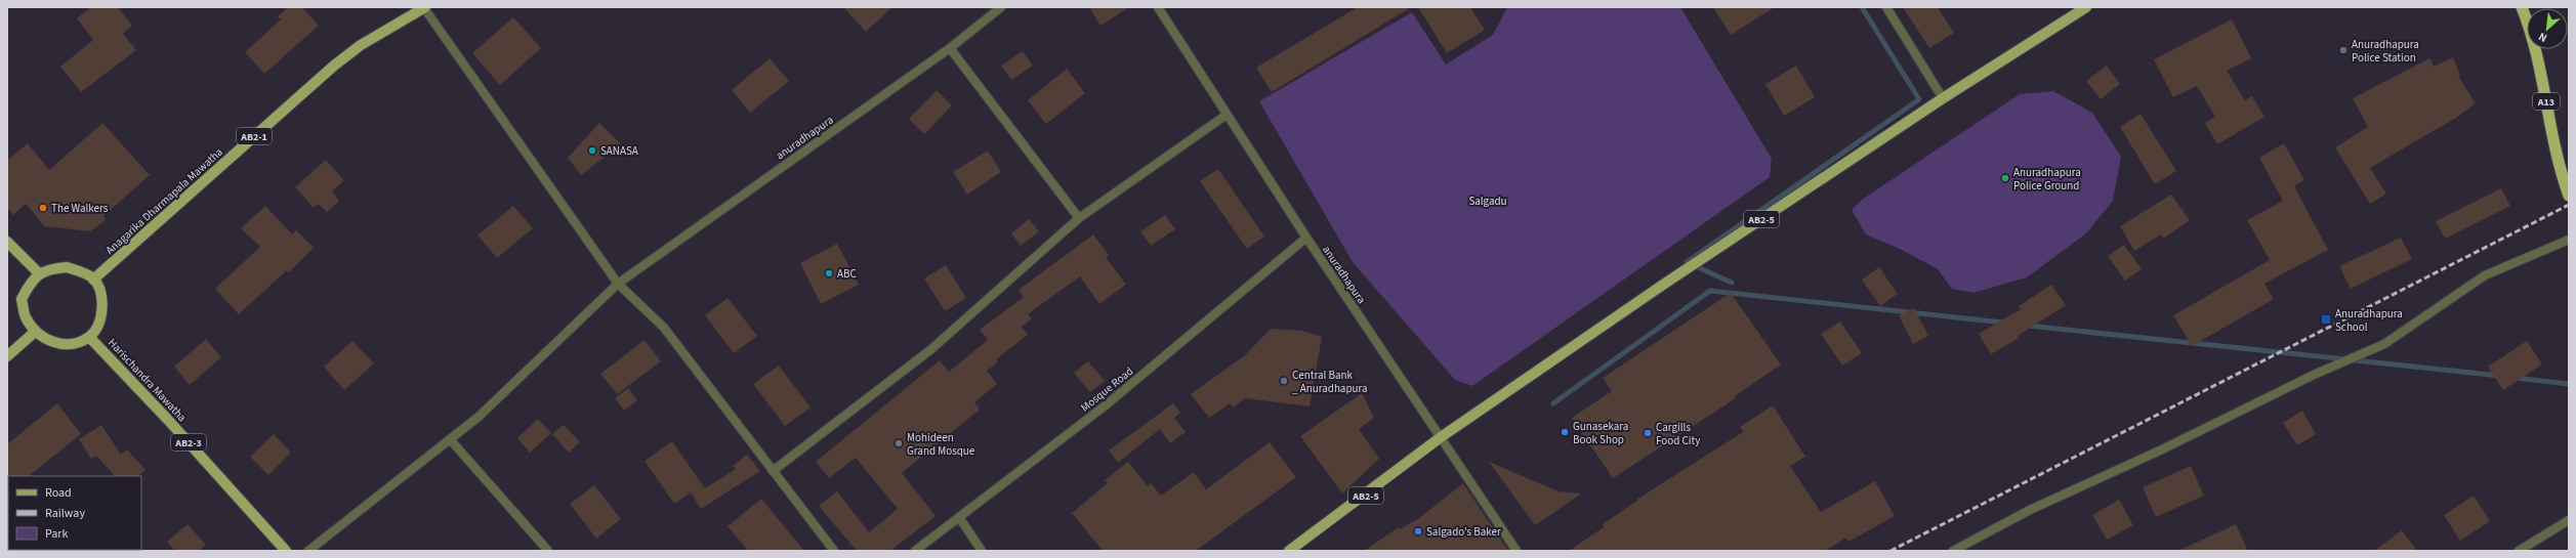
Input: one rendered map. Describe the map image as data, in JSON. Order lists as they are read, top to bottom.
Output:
{
  "streets": {
    "highway": ["A13"],
    "main road": [
      "AB2-1",
      "Anagarika Dharmapala Mawatha",
      "AB2-5",
      "Harischandra Mawatha",
      "AB2-3"
    ],
    "street": ["anuradhapura", "Mosque Road"]
  },
  "crossings": [
    ["anuradhapura", "AB2-5"],
    ["anuradhapura", "Mosque Road"],
    ["Anagarika Dharmapala Mawatha", "Harischandra Mawatha"]
  ],
  "parks": ["Salgadu"],
  "places": {
    "other": [
      "Anuradhapura Police Station",
      "SANASA",
      "Anuradhapura Police Ground",
      "The Walkers",
      "ABC",
      "Central Bank _ Anuradhapura",
      "Gunasekara Book Shop",
      "Cargills Food City",
      "Mohideen Grand Mosque",
      "Salgado's Baker"
    ],
    "transit": ["Anuradhapura School"]
  },
  "legend": ["Road", "Railway", "Park"],
  "north": "bottom left"
}
